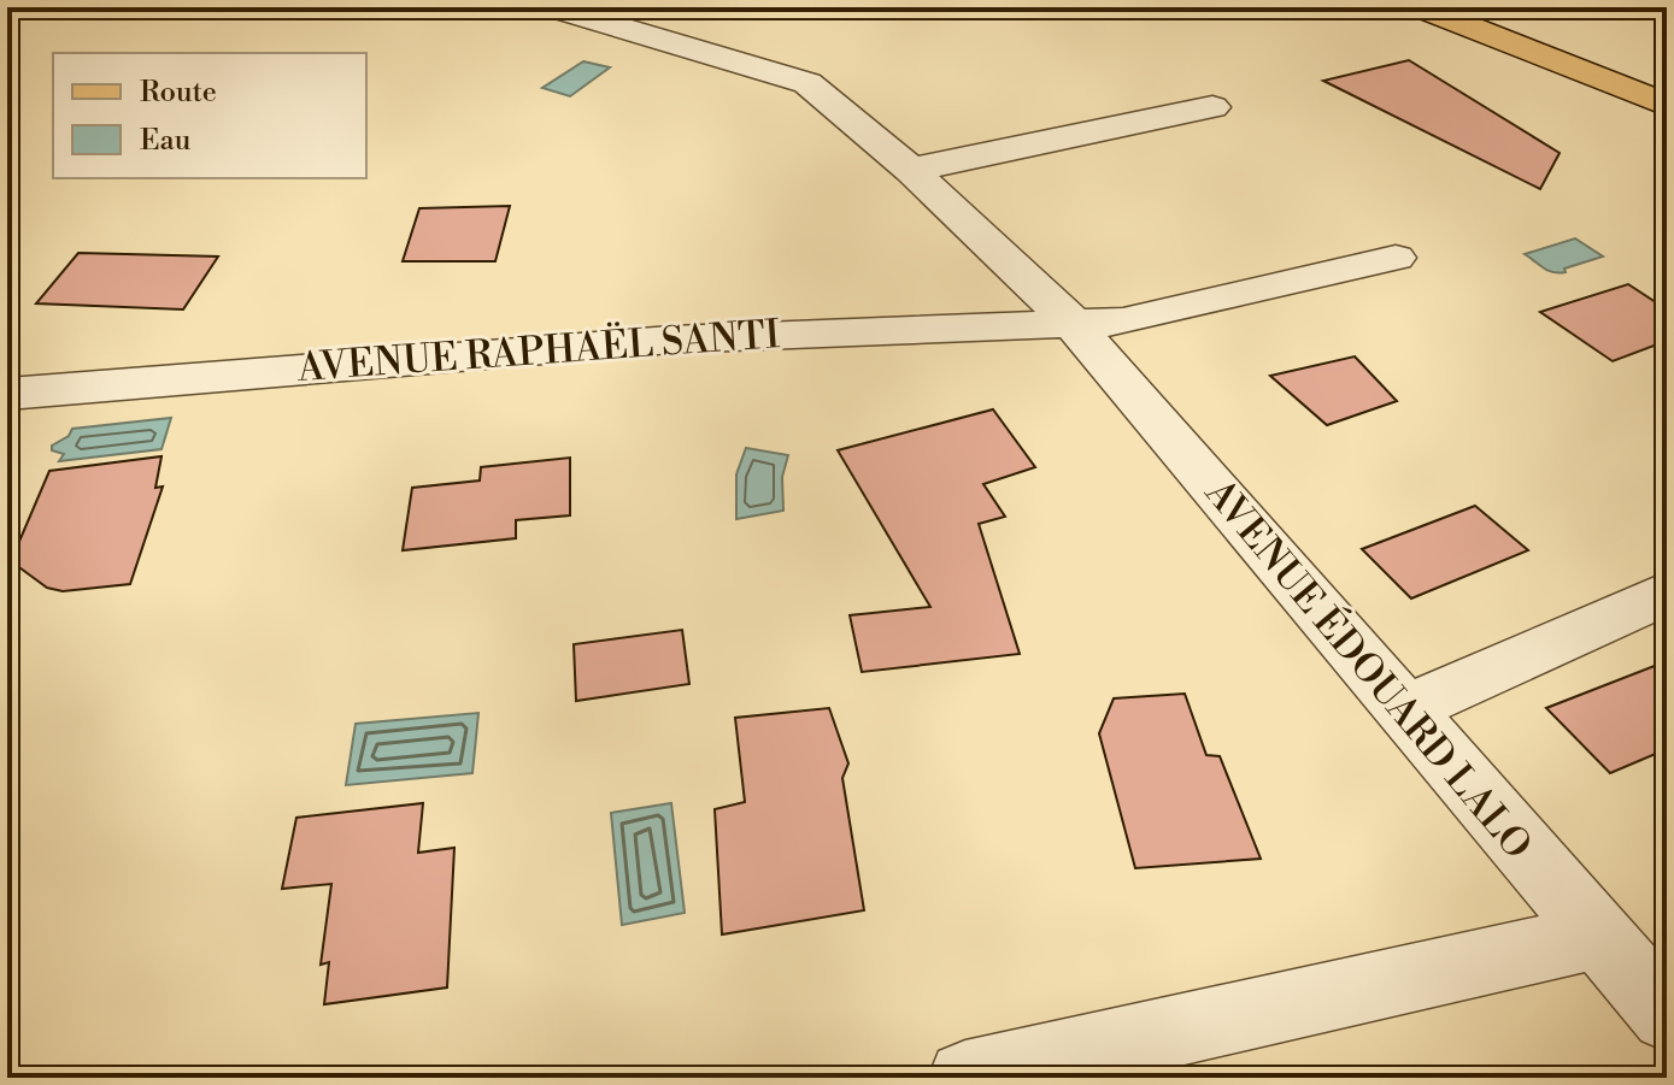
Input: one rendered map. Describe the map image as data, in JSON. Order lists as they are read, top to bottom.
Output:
{
  "streets": {
    "street": ["AVENUE RAPHAËL SANTI", "AVENUE ÉDOUARD LALO"]
  },
  "crossings": [
    ["AVENUE RAPHAËL SANTI", "AVENUE ÉDOUARD LALO"]
  ],
  "legend": ["Route", "Eau"]
}
